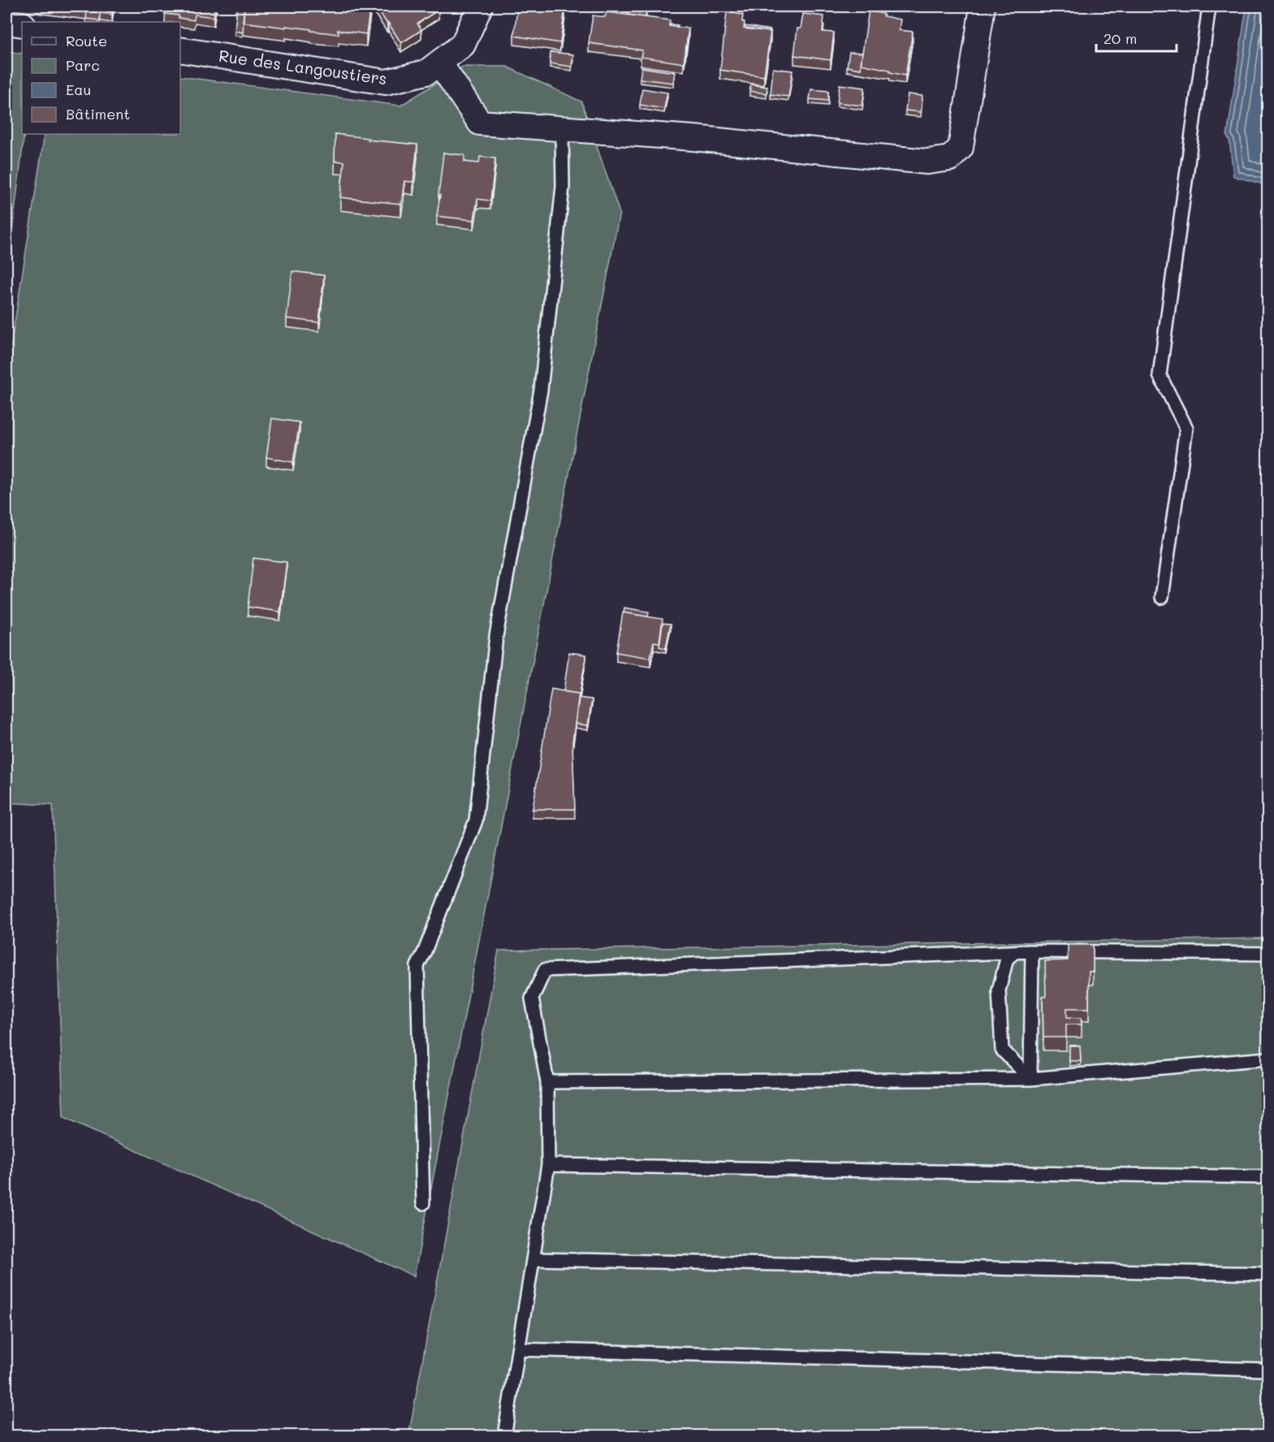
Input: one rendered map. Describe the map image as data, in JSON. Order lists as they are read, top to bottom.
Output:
{
  "streets": {
    "street": ["Rue des Langoustiers"]
  },
  "legend": [
    "Route",
    "Parc",
    "Eau",
    "Bâtiment"
  ],
  "scale_bar": "20 m"
}
